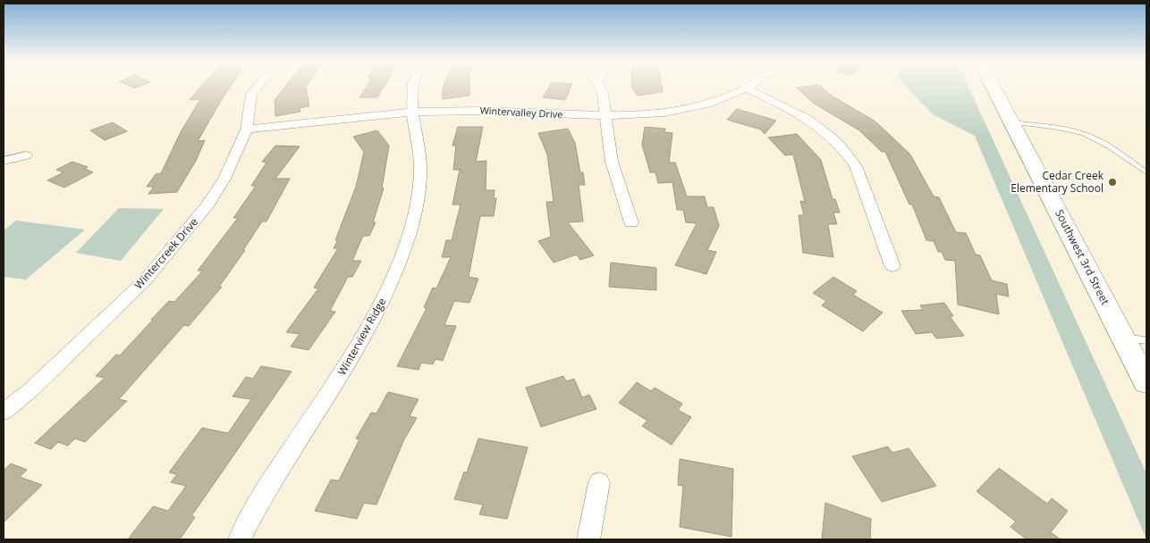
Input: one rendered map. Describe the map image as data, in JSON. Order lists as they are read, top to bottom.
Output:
{
  "streets": {
    "main road": ["Southwest 3rd Street"],
    "street": ["Wintervalley Drive", "Wintercreek Drive", "Winterview Ridge"]
  },
  "crossings": [
    ["Wintervalley Drive", "Wintercreek Drive"],
    ["Wintervalley Drive", "Winterview Ridge"]
  ],
  "places": ["Cedar Creek Elementary School"]
}
